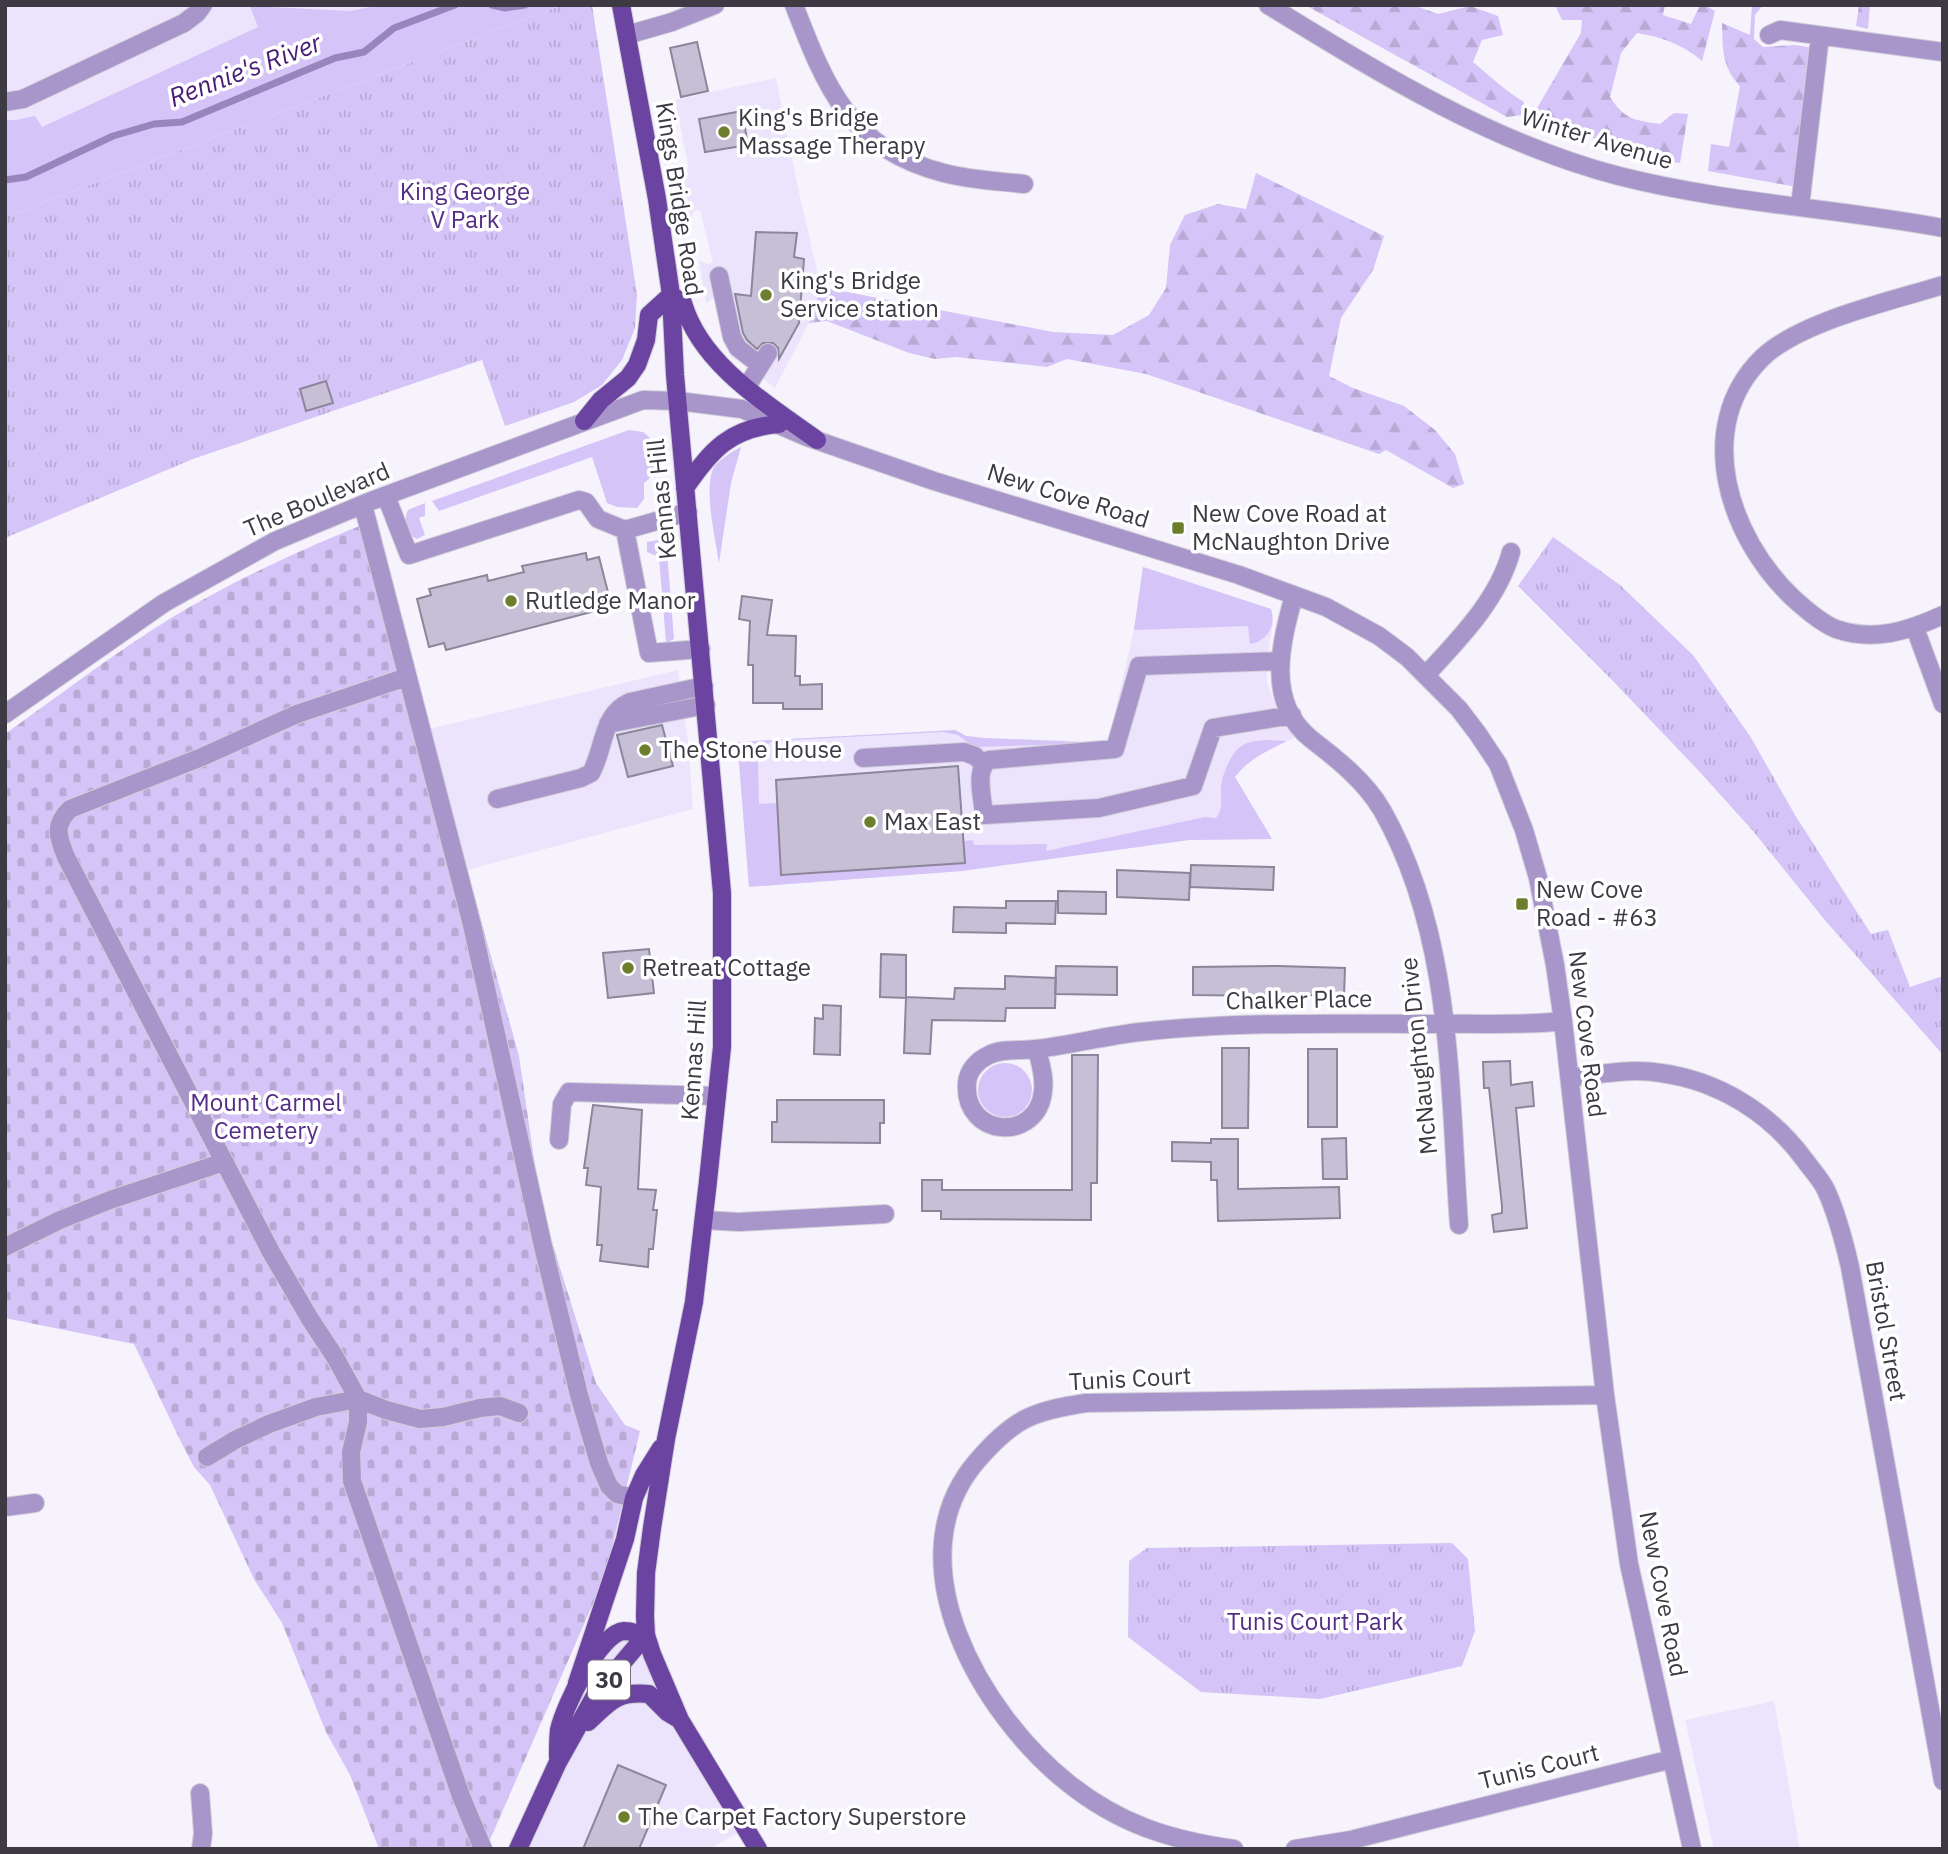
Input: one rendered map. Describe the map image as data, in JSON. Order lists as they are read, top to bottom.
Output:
{
  "streets": {
    "main road": ["Kings Bridge Road", "Kennas Hill", "30"],
    "street": [
      "Winter Avenue",
      "New Cove Road",
      "The Boulevard",
      "Chalker Place",
      "McNaughton Drive",
      "Bristol Street",
      "Tunis Court"
    ]
  },
  "crossings": [
    ["Kings Bridge Road", "New Cove Road"],
    ["Kings Bridge Road", "Kennas Hill"],
    ["Kings Bridge Road", "The Boulevard"],
    ["New Cove Road", "Kennas Hill"],
    ["New Cove Road", "The Boulevard"],
    ["New Cove Road", "Chalker Place"],
    ["New Cove Road", "McNaughton Drive"],
    ["New Cove Road", "Bristol Street"],
    ["New Cove Road", "Tunis Court"],
    ["Kennas Hill", "The Boulevard"],
    ["Kennas Hill", "30"],
    ["Chalker Place", "McNaughton Drive"]
  ],
  "water": ["Rennie's River"],
  "parks": ["King George V Park", "Mount Carmel Cemetery", "Tunis Court Park"],
  "places": {
    "other": [
      "King's Bridge Massage Therapy",
      "King's Bridge Service station",
      "Rutledge Manor",
      "The Stone House",
      "Max East",
      "Retreat Cottage",
      "The Carpet Factory Superstore"
    ],
    "transit": ["New Cove Road at McNaughton Drive", "New Cove Road - #63"]
  }
}
